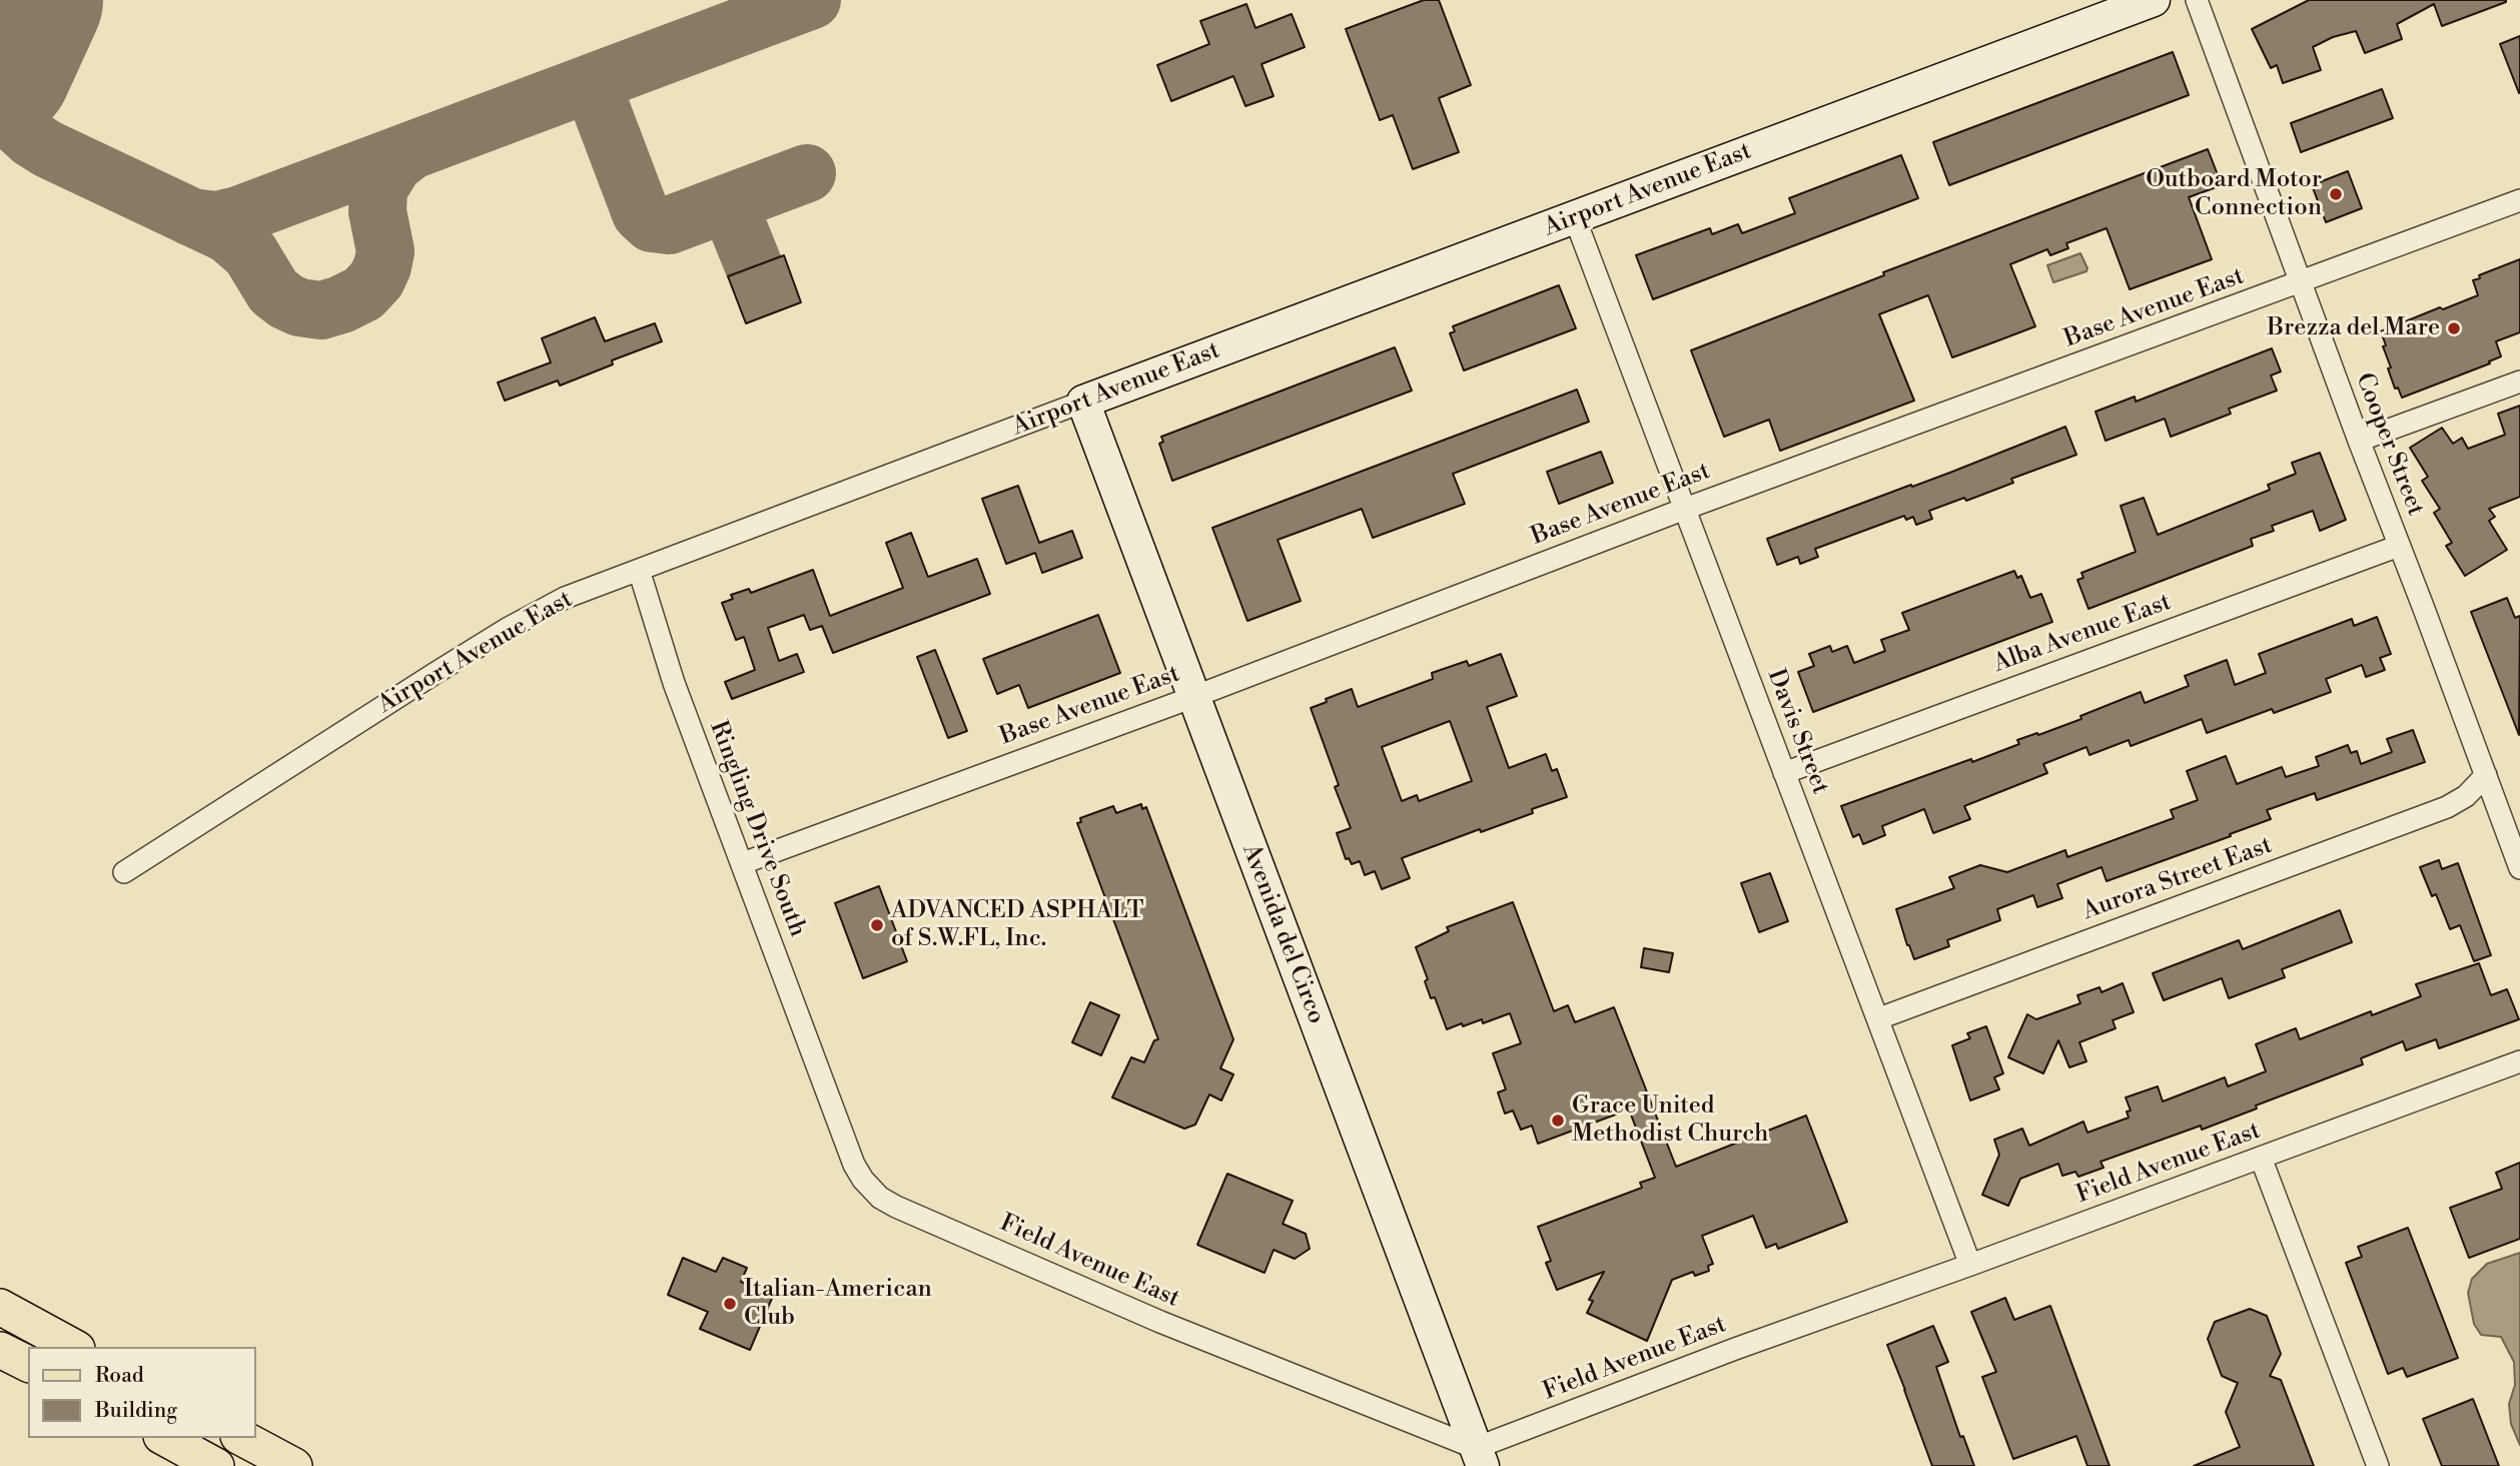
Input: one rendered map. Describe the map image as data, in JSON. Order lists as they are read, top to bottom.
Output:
{
  "streets": {
    "street": [
      "Airport Avenue East",
      "Base Avenue East",
      "Cooper Street",
      "Alba Avenue East",
      "Davis Street",
      "Ringling Drive South",
      "Aurora Street East",
      "Avenida del Circo",
      "Field Avenue East"
    ]
  },
  "crossings": [
    ["Airport Avenue East", "Davis Street"],
    ["Airport Avenue East", "Ringling Drive South"],
    ["Airport Avenue East", "Avenida del Circo"],
    ["Base Avenue East", "Cooper Street"],
    ["Base Avenue East", "Davis Street"],
    ["Base Avenue East", "Ringling Drive South"],
    ["Base Avenue East", "Avenida del Circo"],
    ["Cooper Street", "Alba Avenue East"],
    ["Cooper Street", "Aurora Street East"],
    ["Alba Avenue East", "Davis Street"],
    ["Davis Street", "Aurora Street East"],
    ["Davis Street", "Field Avenue East"],
    ["Ringling Drive South", "Field Avenue East"],
    ["Avenida del Circo", "Field Avenue East"]
  ],
  "places": [
    "Outboard Motor Connection",
    "Brezza del Mare",
    "ADVANCED ASPHALT of S.W.FL, Inc.",
    "Grace United Methodist Church",
    "Italian-American Club"
  ],
  "legend": ["Road", "Building"]
}
